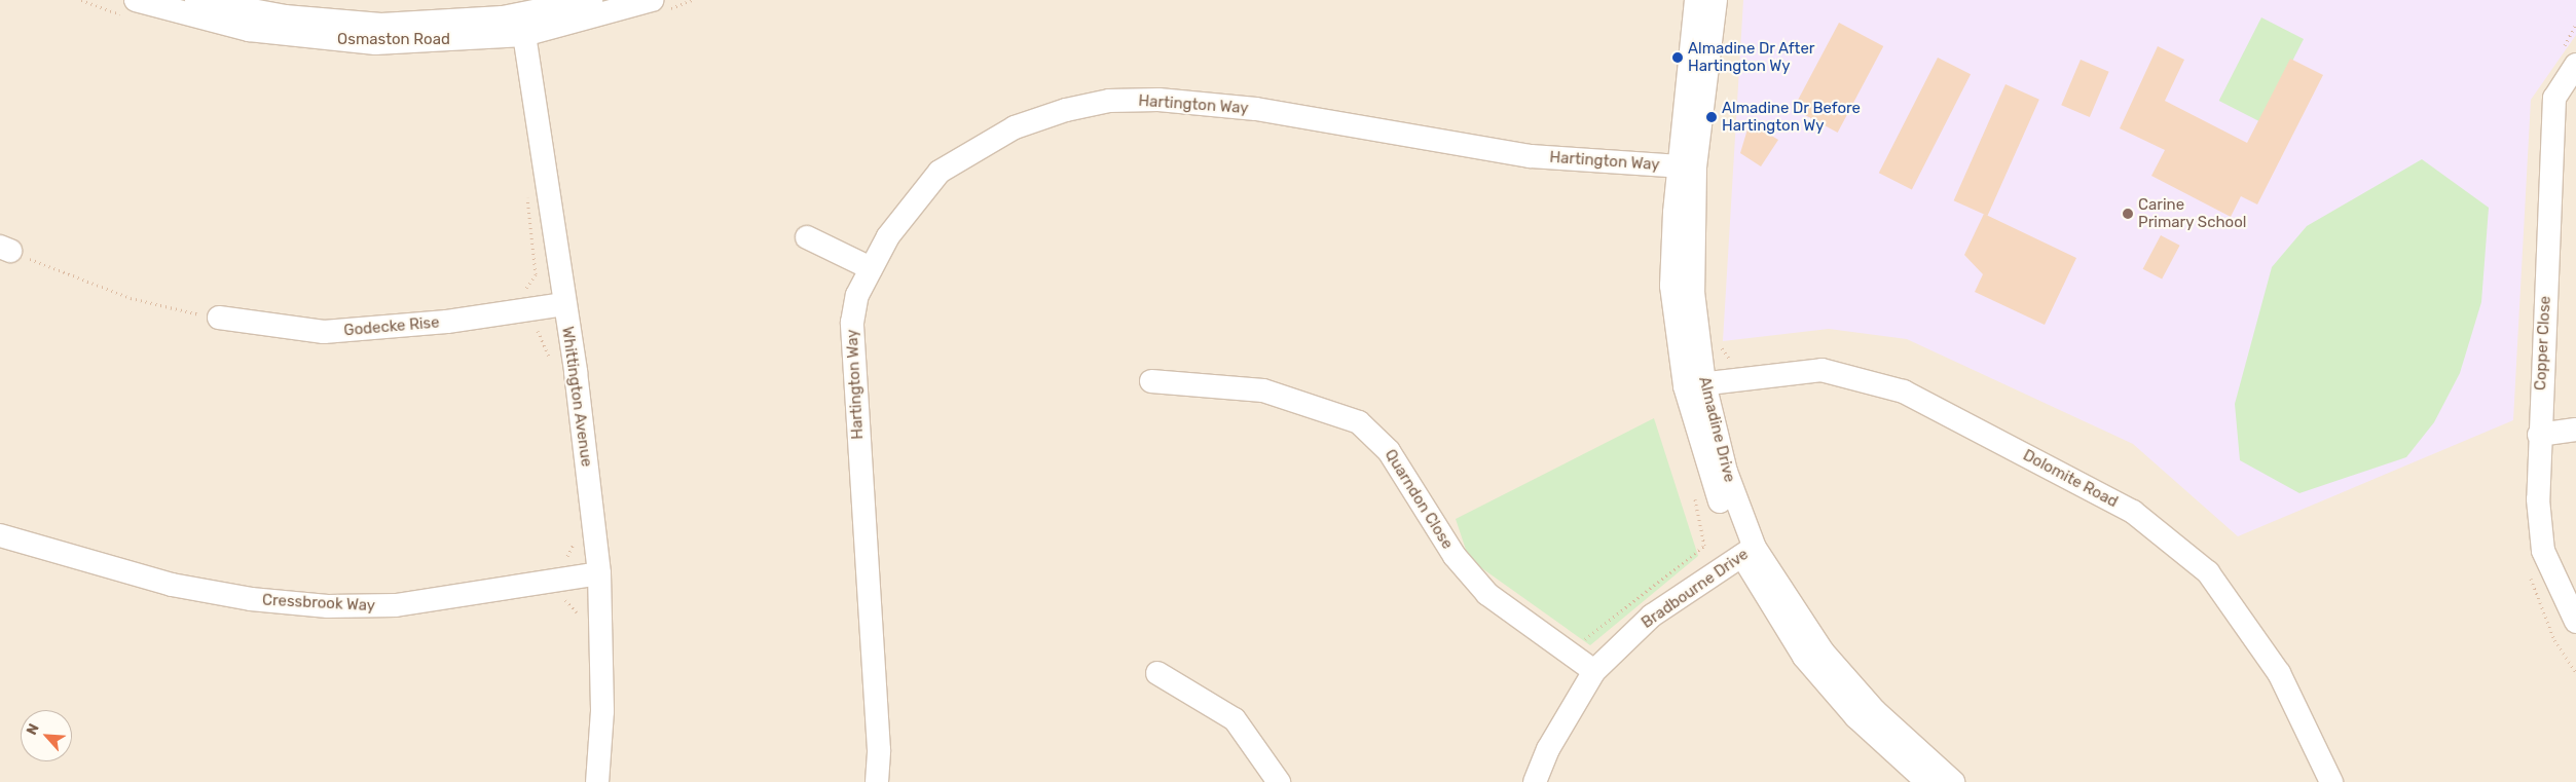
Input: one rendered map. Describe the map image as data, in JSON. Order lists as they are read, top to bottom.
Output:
{
  "streets": {
    "street": [
      "Osmaston Road",
      "Hartington Way",
      "Godecke Rise",
      "Copper Close",
      "Whittington Avenue",
      "Almadine Drive",
      "Dolomite Road",
      "Quarndon Close",
      "Bradbourne Drive",
      "Cressbrook Way"
    ]
  },
  "crossings": [
    ["Osmaston Road", "Whittington Avenue"],
    ["Hartington Way", "Almadine Drive"],
    ["Godecke Rise", "Whittington Avenue"],
    ["Whittington Avenue", "Cressbrook Way"],
    ["Almadine Drive", "Dolomite Road"],
    ["Almadine Drive", "Bradbourne Drive"],
    ["Quarndon Close", "Bradbourne Drive"]
  ],
  "places": ["Almadine Dr After Hartington Wy", "Almadine Dr Before Hartington Wy", "Carine Primary School"],
  "north": "top left"
}
